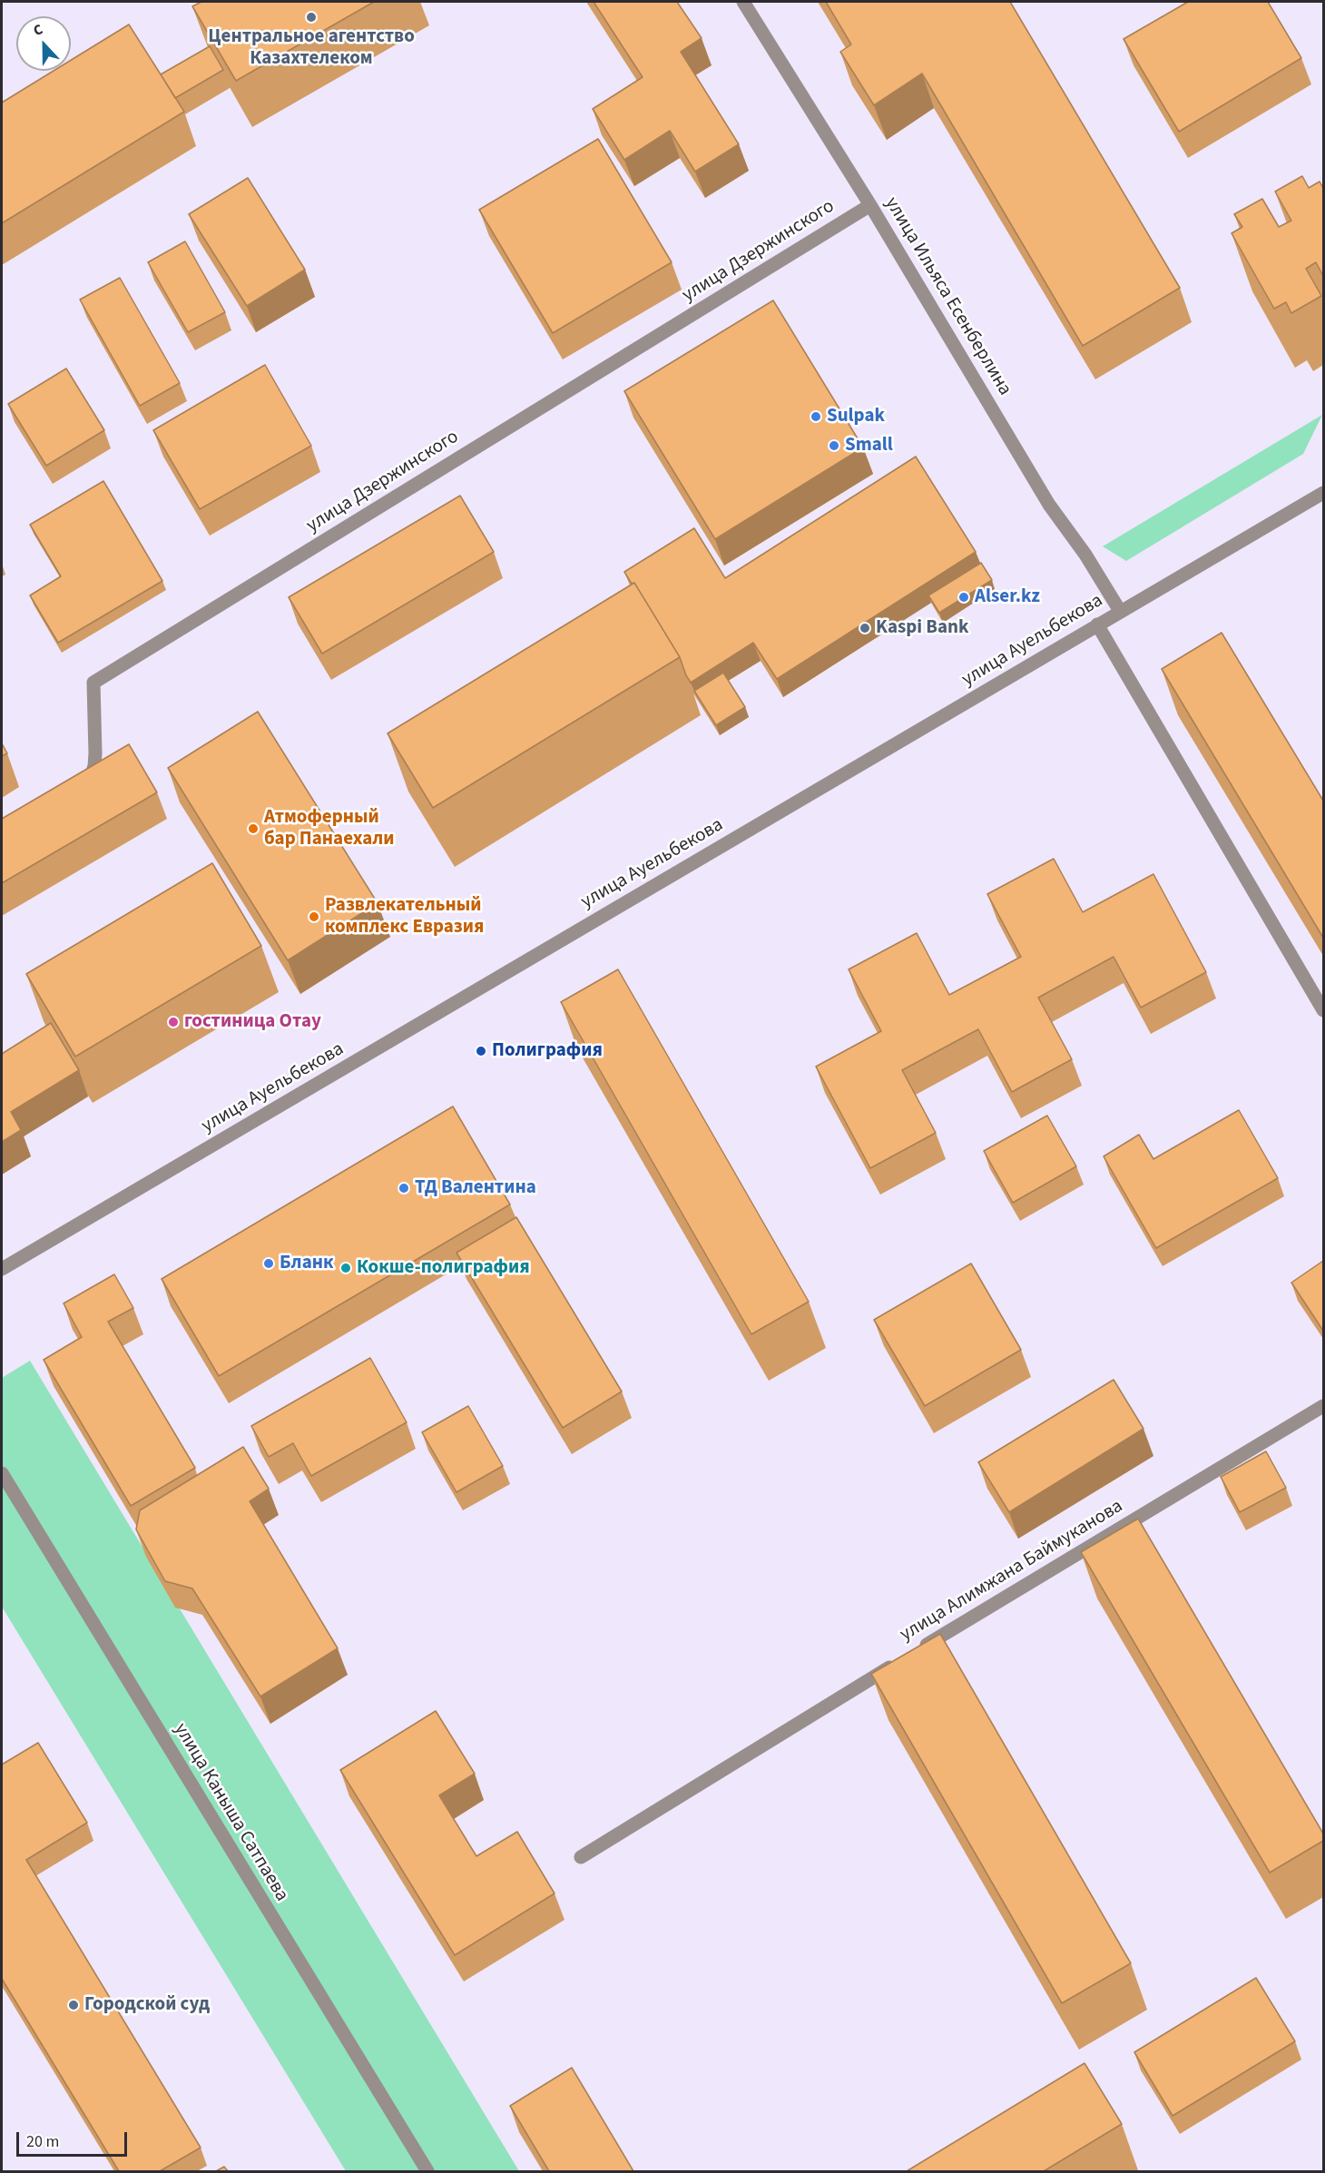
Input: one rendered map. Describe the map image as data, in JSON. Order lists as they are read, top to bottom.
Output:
{
  "streets": {
    "street": [
      "улица Дзержинского",
      "улица Ильяса Есенберлина",
      "улица Ауельбекова",
      "улица Алимжана Баймуканова",
      "улица Каныша Сатпаева"
    ]
  },
  "crossings": [
    ["улица Дзержинского", "улица Ильяса Есенберлина"],
    ["улица Ильяса Есенберлина", "улица Ауельбекова"]
  ],
  "places": [
    "Центральное агентство Казахтелеком",
    "Sulpak",
    "Small",
    "Alser.kz",
    "Kaspi Bank",
    "Атмоферный бар Панаехали",
    "Развлекательный комплекс Евразия",
    "гостиница Отау",
    "Полиграфия",
    "ТД Валентина",
    "Бланк",
    "Кокше-полиграфия",
    "Городской суд"
  ],
  "scale_bar": "20 m",
  "north": "top"
}
